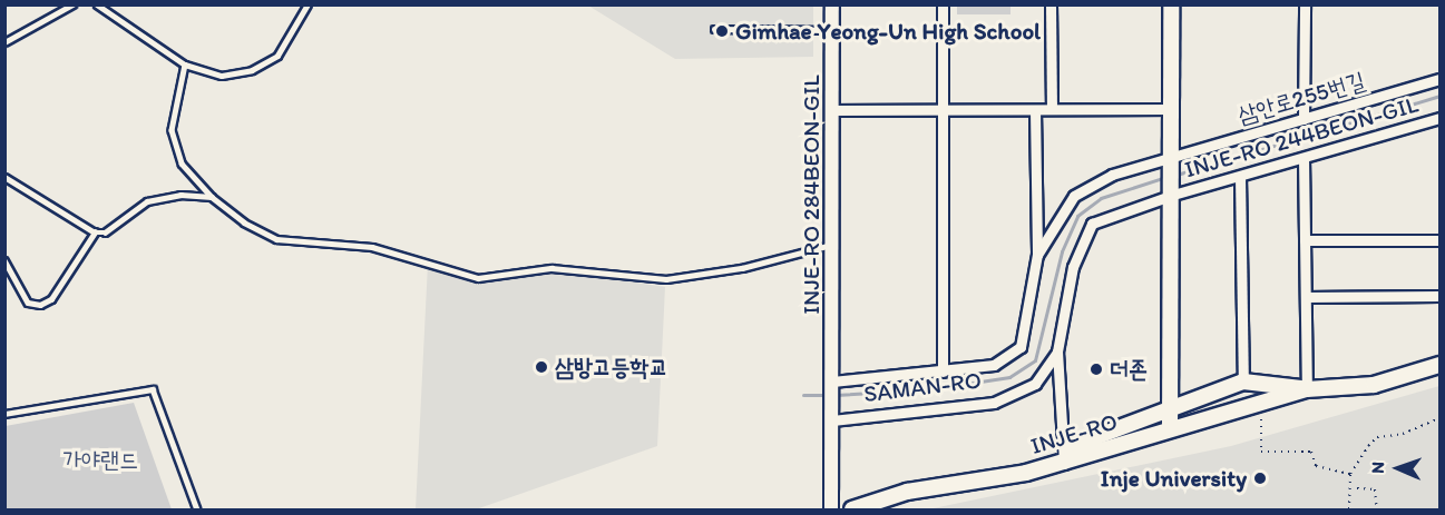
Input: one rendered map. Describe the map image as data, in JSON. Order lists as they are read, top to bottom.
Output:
{
  "streets": {
    "main road": ["INJE-RO"],
    "street": [
      "삼안로255번길",
      "INJE-RO 244BEON-GIL",
      "INJE-RO 284BEON-GIL",
      "SAMAN-RO"
    ]
  },
  "crossings": [
    ["삼안로255번길", "SAMAN-RO"],
    ["INJE-RO 244BEON-GIL", "SAMAN-RO"],
    ["INJE-RO 284BEON-GIL", "SAMAN-RO"]
  ],
  "parks": ["가야랜드"],
  "places": [
    "Gimhae Yeong-Un High School",
    "삼방고등학교",
    "더존",
    "Inje University"
  ],
  "north": "left"
}
